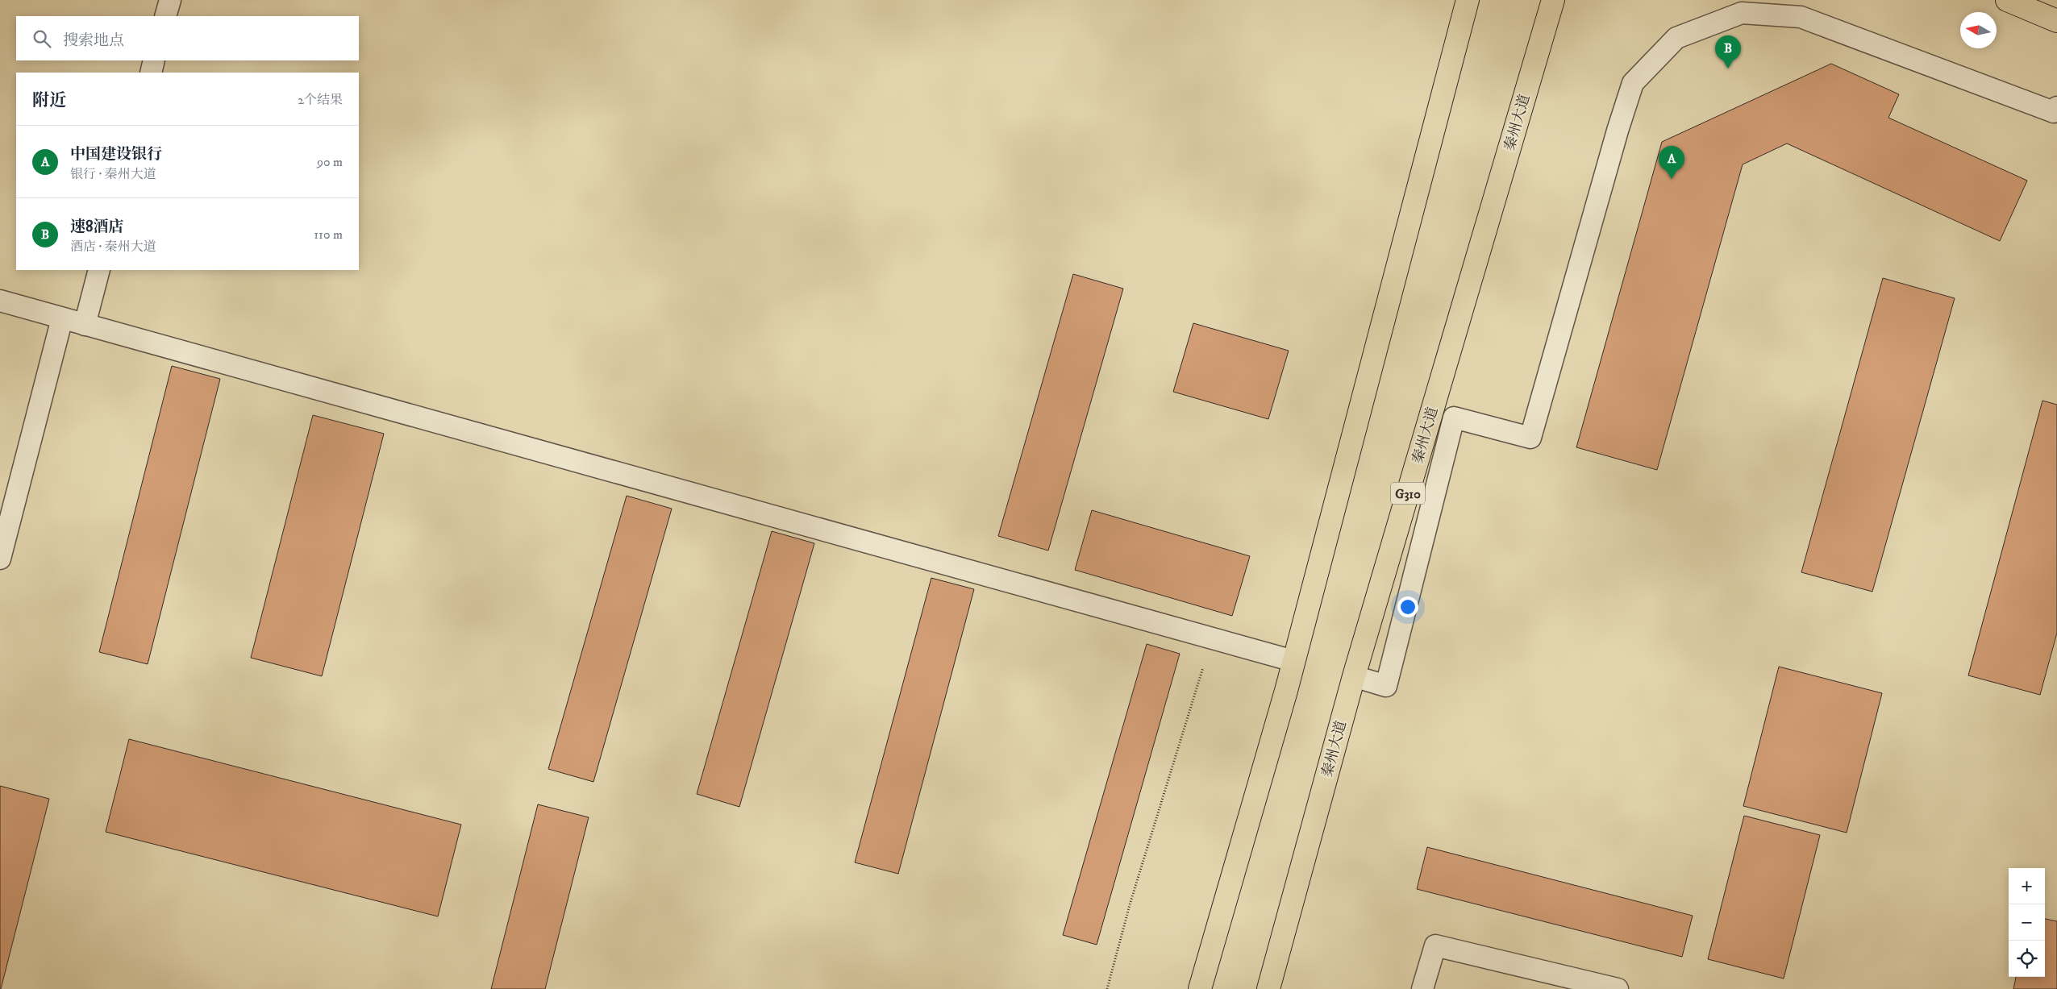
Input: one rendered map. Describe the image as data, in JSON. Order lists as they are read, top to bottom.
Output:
{
  "streets": {
    "highway": ["秦州大道", "G310"]
  },
  "north": "left",
  "page": {
    "search": "搜索地点",
    "pins": ["B", "A"],
    "heading": ["附近", "2个结果"],
    "list": [
      {
        "mark": "A",
        "name": "中国建设银行",
        "note": "银行 · 秦州大道",
        "value": "90 m"
      },
      {
        "mark": "B",
        "name": "速8酒店",
        "note": "酒店 · 秦州大道",
        "value": "110 m"
      }
    ],
    "map_buttons": ["+", "−"]
  }
}
